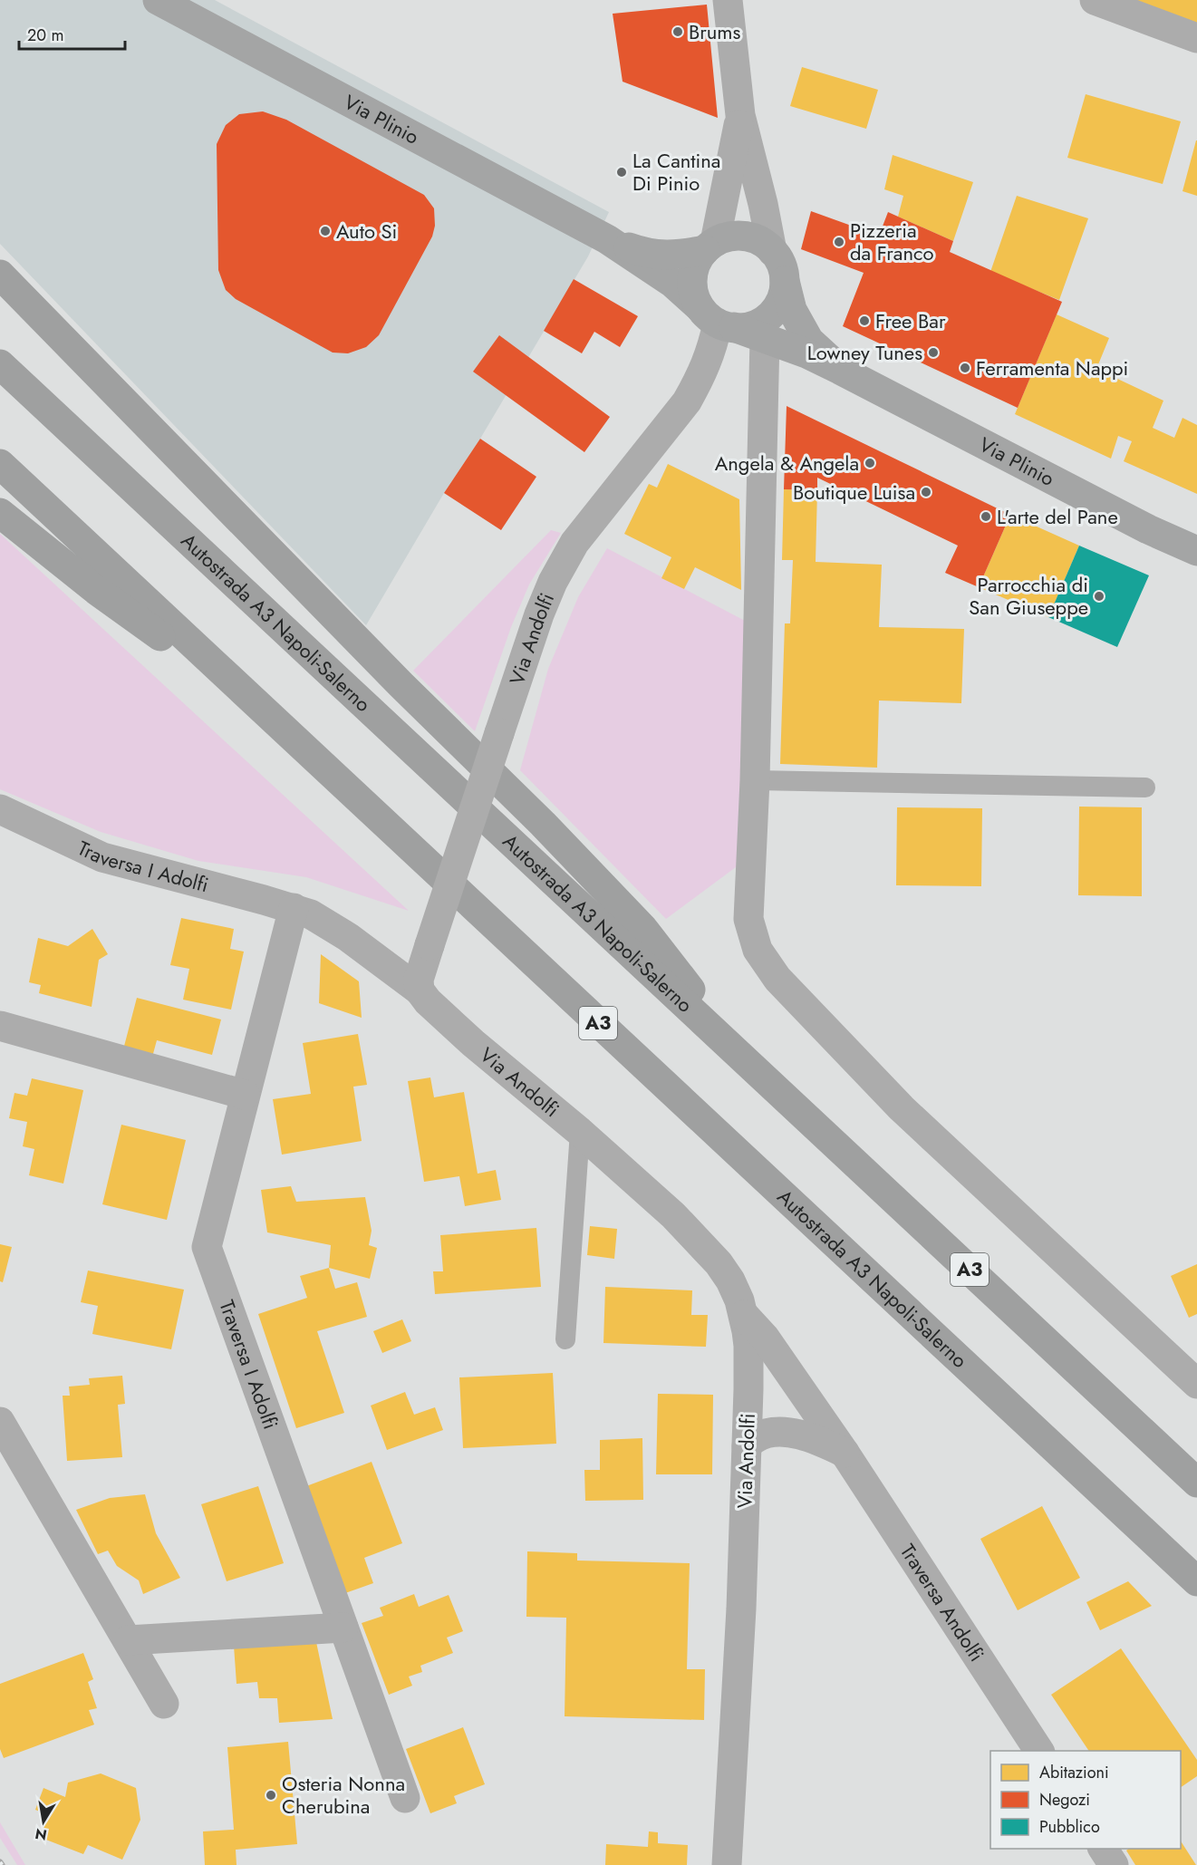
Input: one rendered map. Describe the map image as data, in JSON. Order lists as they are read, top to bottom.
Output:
{
  "streets": {
    "highway": ["Autostrada A3 Napoli-Salerno", "A3"],
    "main road": ["Via Plinio"],
    "street": ["Via Andolfi", "Traversa I Adolfi", "Traversa Andolfi"]
  },
  "crossings": [
    ["Via Plinio", "Via Andolfi"],
    ["Via Andolfi", "Traversa I Adolfi"],
    ["Via Andolfi", "Traversa Andolfi"]
  ],
  "places": [
    "Brums",
    "La Cantina Di Pinio",
    "Auto Si",
    "Pizzeria da Franco",
    "Free Bar",
    "Lowney Tunes",
    "Ferramenta Nappi",
    "Angela & Angela",
    "Boutique Luisa",
    "L'arte del Pane",
    "Parrocchia di San Giuseppe",
    "Osteria Nonna Cherubina"
  ],
  "legend": ["Abitazioni", "Negozi", "Pubblico"],
  "scale_bar": "20 m",
  "north": "bottom"
}
